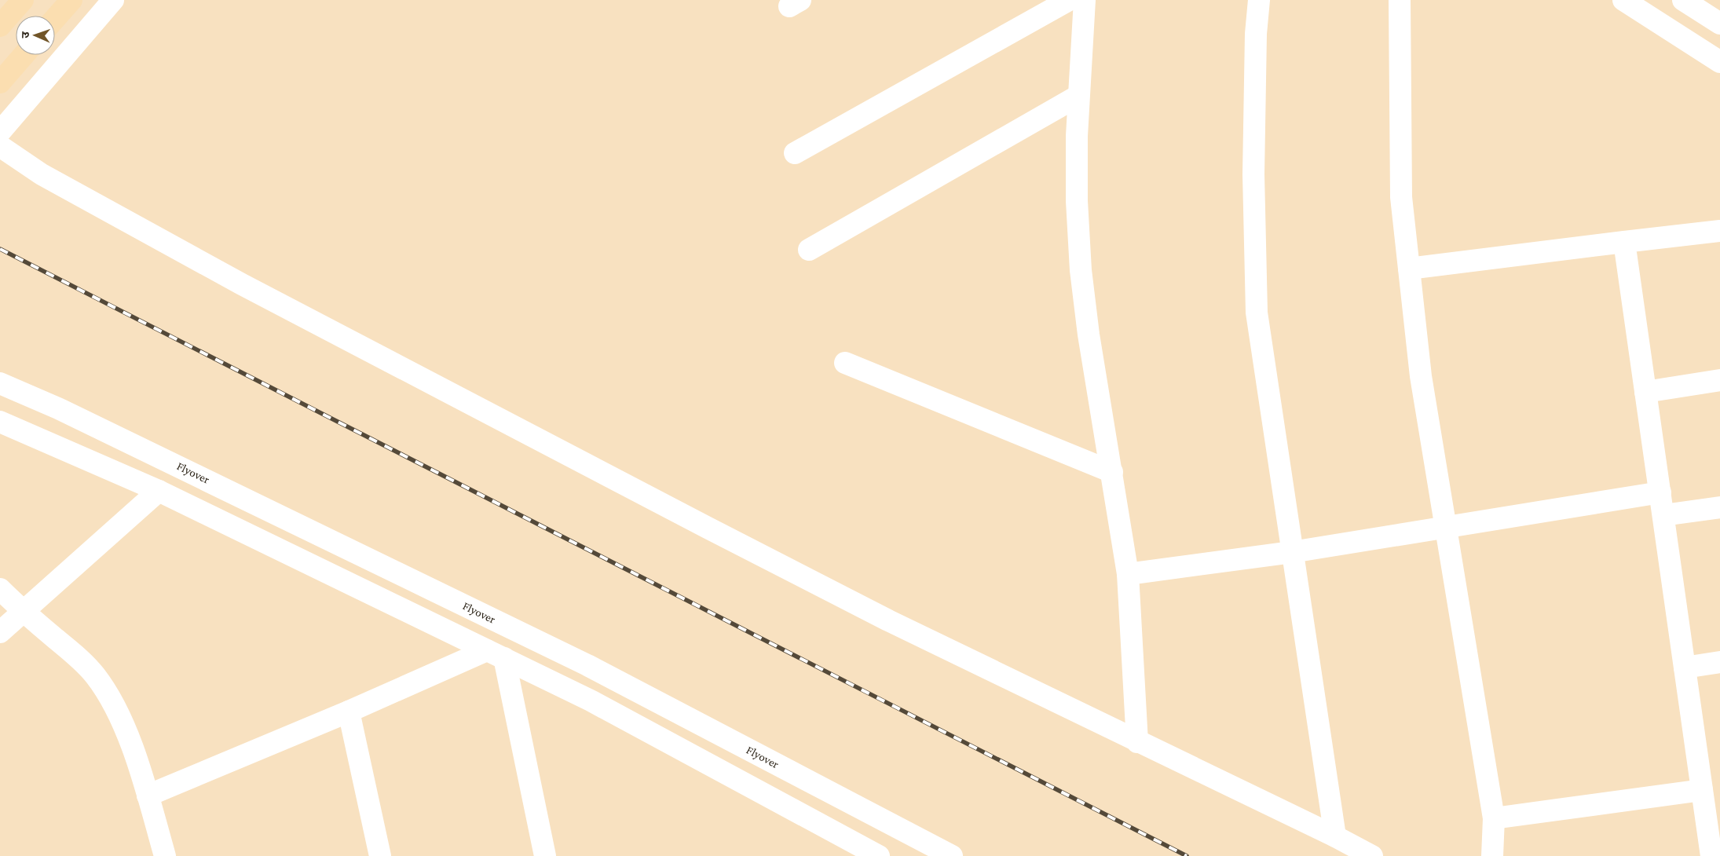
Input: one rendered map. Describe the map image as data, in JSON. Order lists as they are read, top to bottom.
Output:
{
  "streets": {
    "street": ["Flyover"]
  },
  "north": "left"
}
